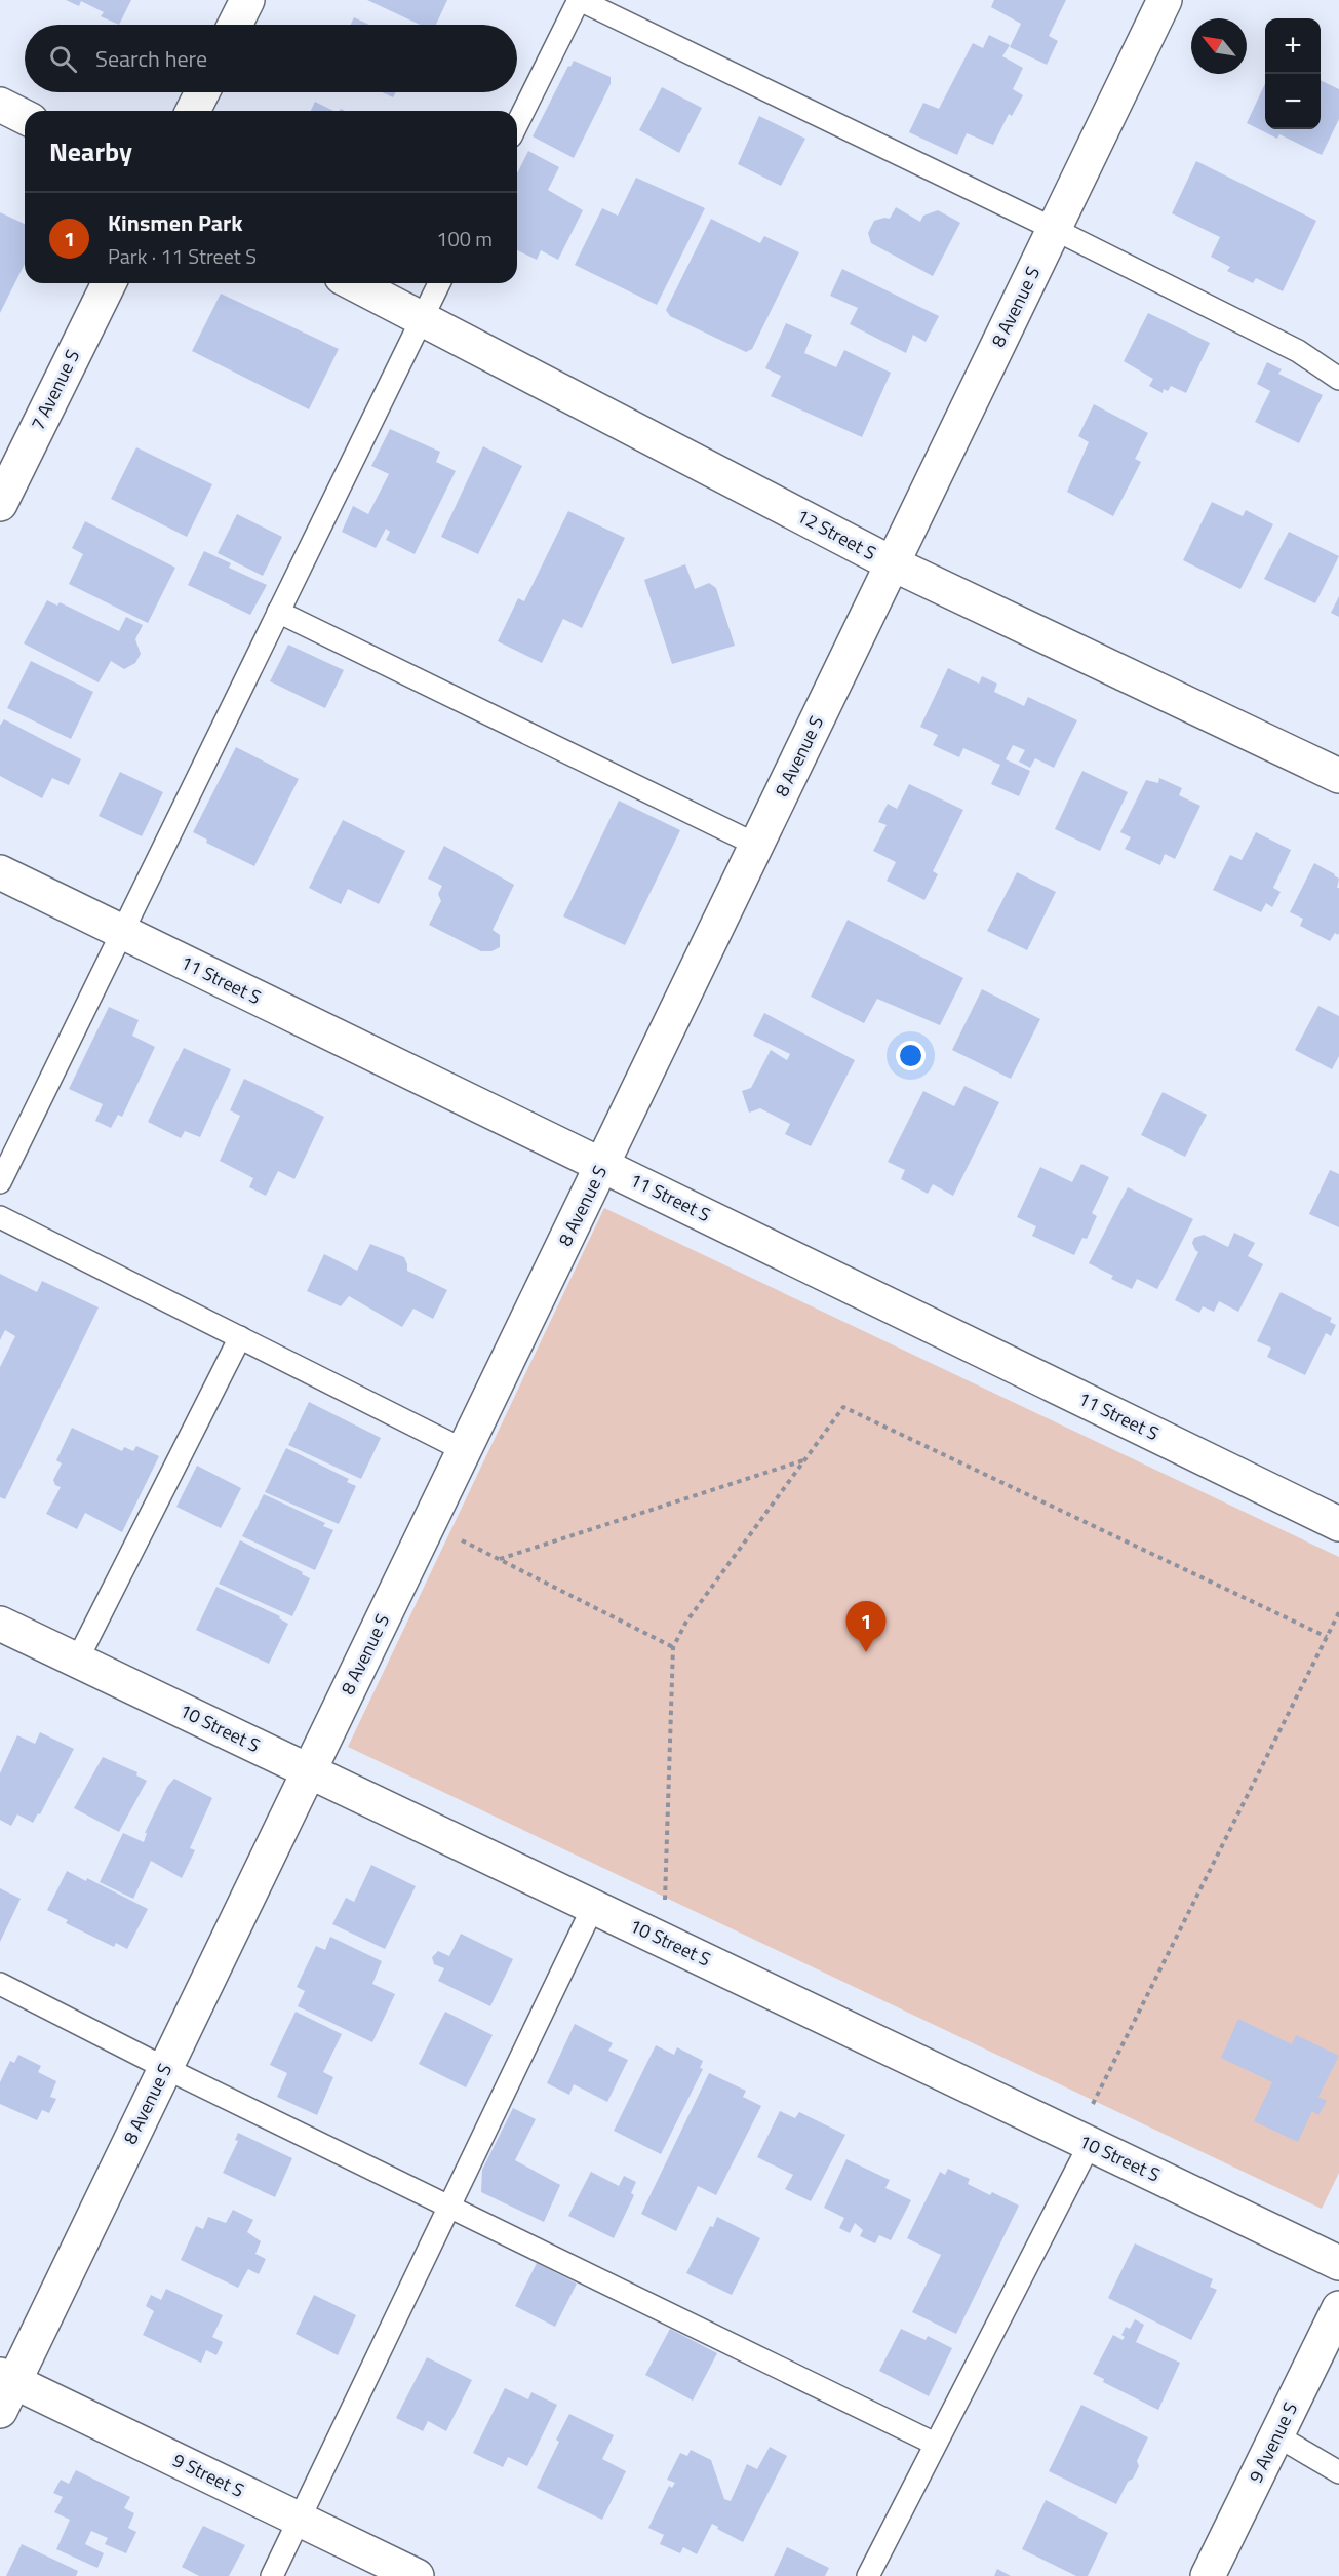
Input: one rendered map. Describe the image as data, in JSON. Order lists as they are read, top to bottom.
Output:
{
  "streets": {
    "street": [
      "8 Avenue S",
      "7 Avenue S",
      "12 Street S",
      "11 Street S",
      "10 Street S",
      "9 Avenue S",
      "9 Street S"
    ]
  },
  "crossings": [
    ["8 Avenue S", "12 Street S"],
    ["8 Avenue S", "11 Street S"],
    ["8 Avenue S", "10 Street S"],
    ["8 Avenue S", "9 Street S"]
  ],
  "north": "top left",
  "page": {
    "map_buttons": ["+", "−"],
    "search": "Search here",
    "heading": "Nearby",
    "list": [
      {
        "mark": "1",
        "name": "Kinsmen Park",
        "note": "Park · 11 Street S",
        "value": "100 m"
      }
    ],
    "pins": "1"
  }
}
